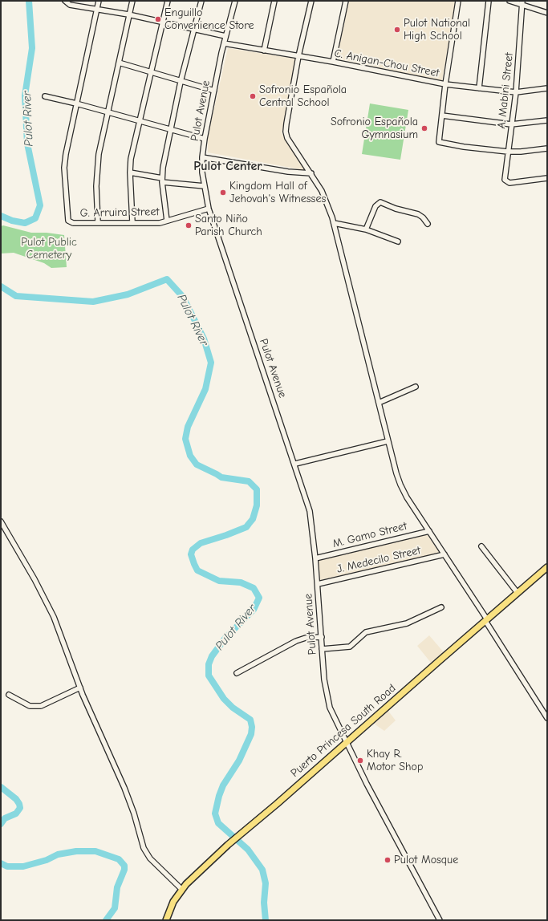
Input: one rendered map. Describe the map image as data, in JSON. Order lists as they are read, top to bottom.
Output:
{
  "streets": {
    "main road": ["Puerto Princesa South Road"],
    "street": [
      "C. Anigan-Chou Street",
      "A. Mabini Street",
      "Pulot Avenue",
      "G. Arruira Street",
      "M. Gamo Street",
      "J. Medecilo Street"
    ]
  },
  "crossings": [
    ["C. Anigan-Chou Street", "A. Mabini Street"],
    ["C. Anigan-Chou Street", "Pulot Avenue"],
    ["Pulot Avenue", "G. Arruira Street"],
    ["Pulot Avenue", "M. Gamo Street"],
    ["Pulot Avenue", "J. Medecilo Street"],
    ["Pulot Avenue", "Puerto Princesa South Road"]
  ],
  "districts": ["Pulot Center"],
  "water": ["Pulot River"],
  "parks": ["Pulot Public Cemetery"],
  "places": [
    "Enguillo Convenience Store",
    "Pulot National High School",
    "Sofronio Española Central School",
    "Sofronio Española Gymnasium",
    "Kingdom Hall of Jehovah's Witnesses",
    "Santo Niño Parish Church",
    "Khay R. Motor Shop",
    "Pulot Mosque"
  ]
}
